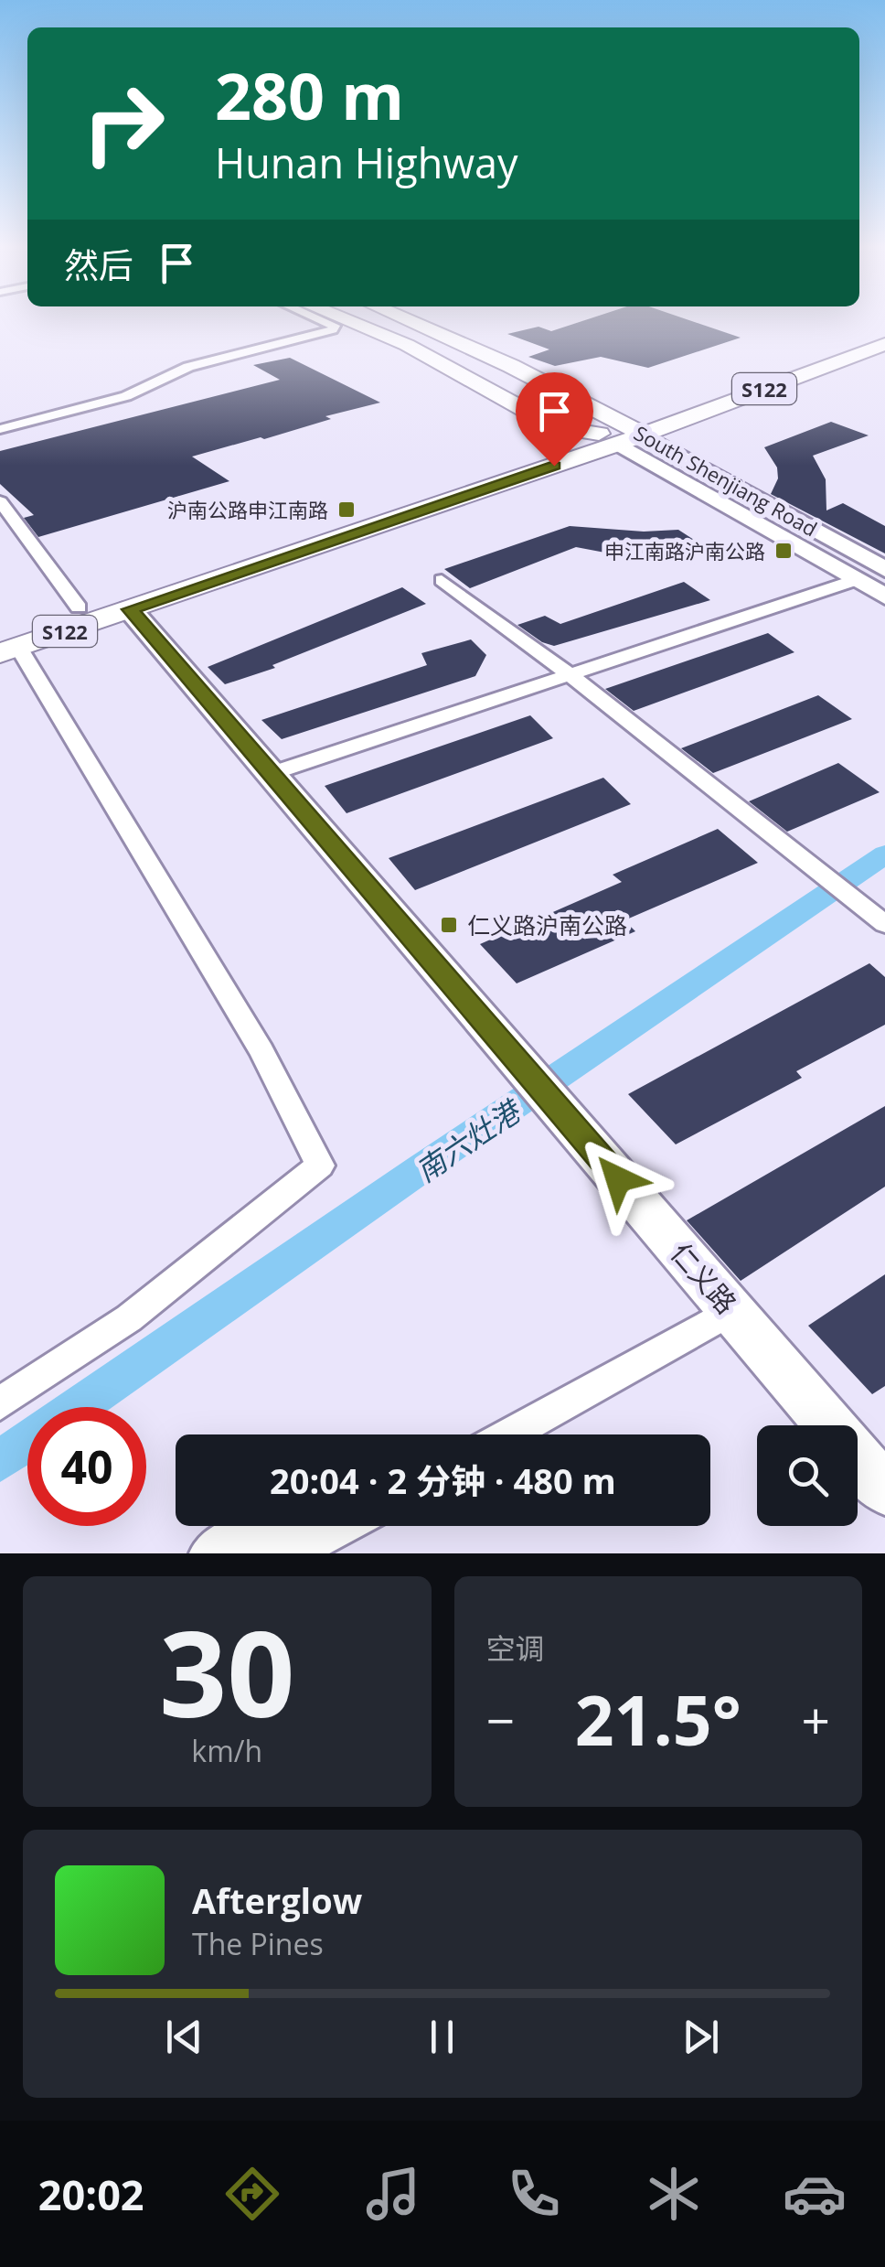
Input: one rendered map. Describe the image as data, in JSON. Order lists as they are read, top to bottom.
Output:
{
  "streets": {
    "main road": ["S122", "South Shenjiang Road"],
    "street": ["仁义路"]
  },
  "crossings": [
    ["S122", "South Shenjiang Road"],
    ["S122", "仁义路"]
  ],
  "water": ["南六灶港"],
  "places": {
    "transit": ["沪南公路申江南路", "申江南路沪南公路", "仁义路沪南公路"]
  },
  "page": {
    "turn": ["280 m", "Hunan Highway"],
    "then": "然后",
    "limit": "40",
    "trip": "20:04 · 2 分钟 · 480 m",
    "tile": [
      ["30", "km/h"],
      "空调"
    ],
    "heat": ["−", "21.5°", "+"],
    "song": ["Afterglow", "The Pines"],
    "tabs": "20:02"
  }
}
